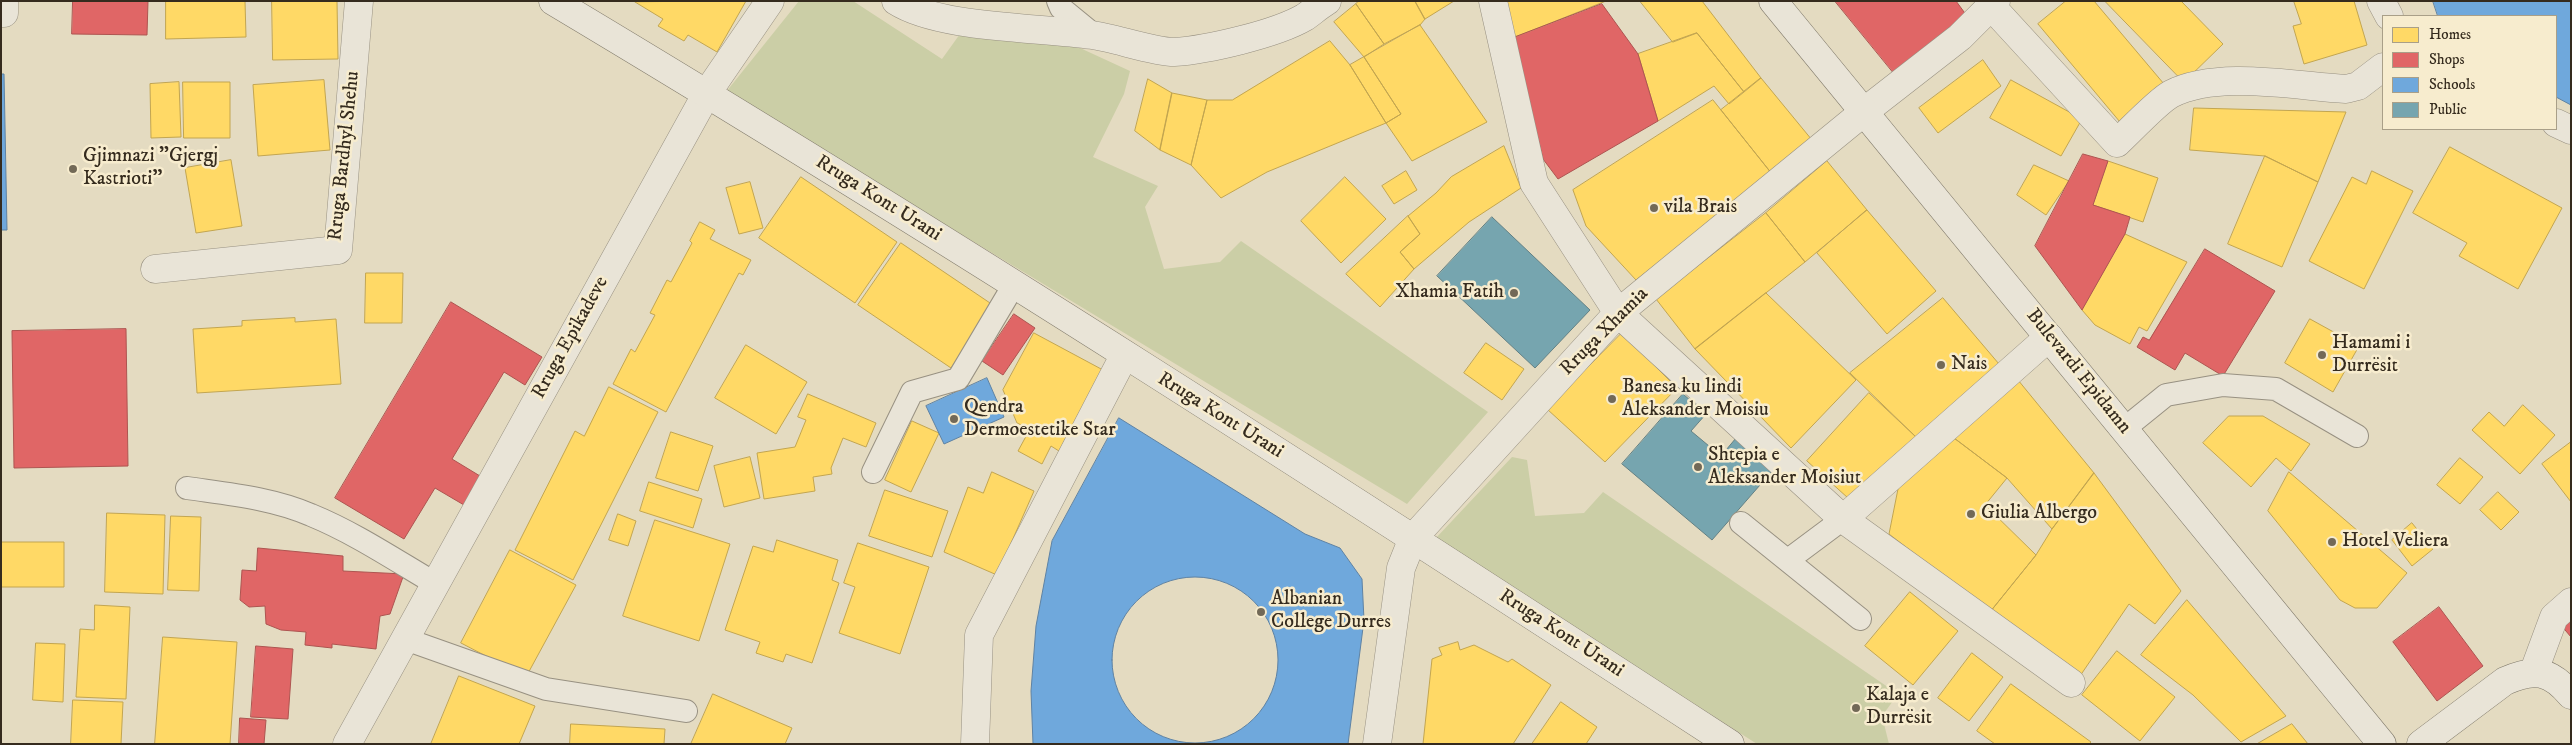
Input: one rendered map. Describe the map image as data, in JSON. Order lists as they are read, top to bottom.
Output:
{
  "streets": {
    "street": [
      "Rruga Bardhyl Shehu",
      "Rruga Kont Urani",
      "Rruga Xhamia",
      "Rruga Epikadeve",
      "Bulevardi Epidamn"
    ]
  },
  "crossings": [
    ["Rruga Kont Urani", "Rruga Xhamia"],
    ["Rruga Kont Urani", "Rruga Epikadeve"],
    ["Rruga Xhamia", "Bulevardi Epidamn"]
  ],
  "places": [
    "Gjimnazi \"Gjergj Kastrioti\"",
    "vila Brais",
    "Xhamia Fatih",
    "Hamami i Durrësit",
    "Nais",
    "Banesa ku lindi Aleksander Moisiu",
    "Qendra Dermoestetike Star",
    "Shtepia e Aleksander Moisiut",
    "Giulia Albergo",
    "Hotel Veliera",
    "Albanian College Durres",
    "Kalaja e Durrësit"
  ],
  "legend": [
    "Homes",
    "Shops",
    "Schools",
    "Public"
  ]
}
